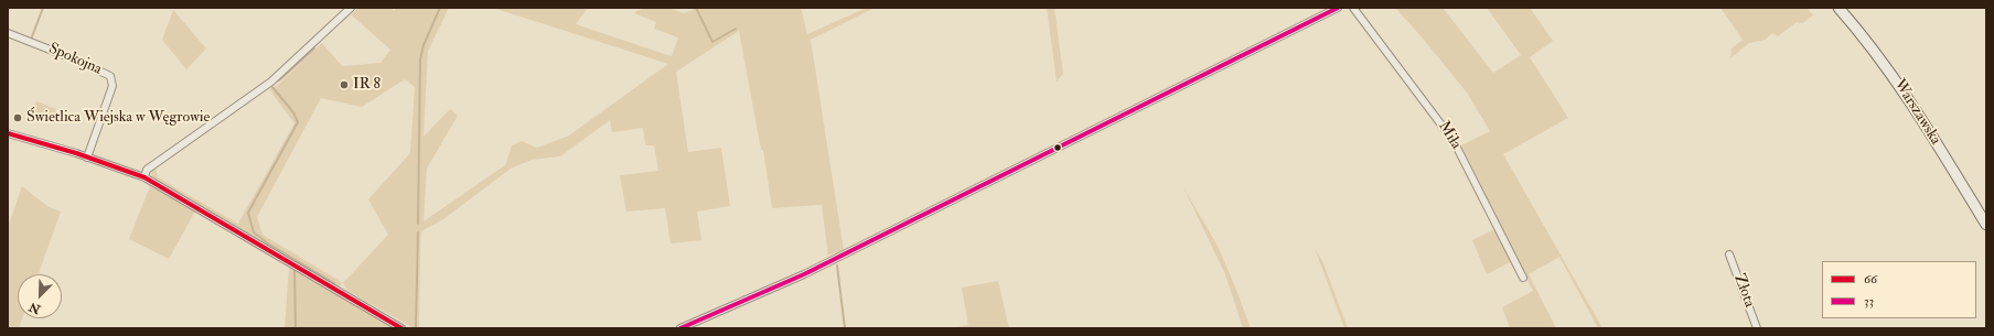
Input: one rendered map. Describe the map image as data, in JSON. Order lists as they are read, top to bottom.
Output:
{
  "streets": {
    "main road": ["Warszawska"],
    "street": ["Spokojna", "Miła", "Złota"]
  },
  "places": ["IR 8", "Świetlica Wiejska w Węgrowie"],
  "lines": ["transit line 33", "transit line 66"],
  "legend": ["66", "33"],
  "north": "bottom left"
}
